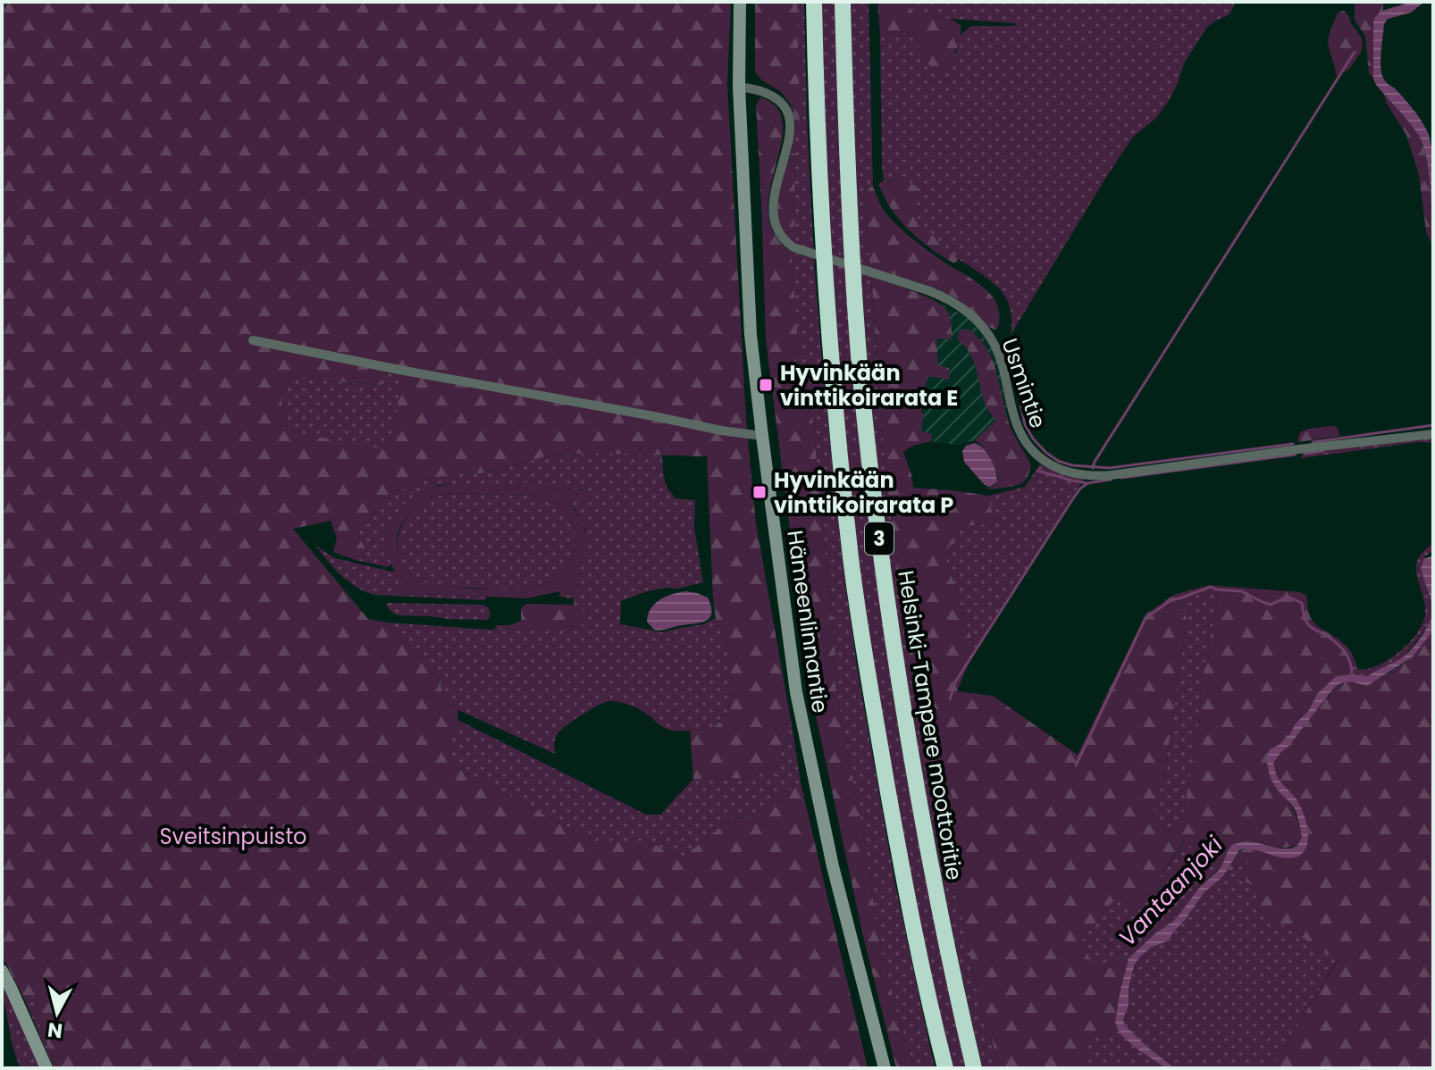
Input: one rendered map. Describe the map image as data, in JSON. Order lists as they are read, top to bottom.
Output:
{
  "streets": {
    "highway": ["3", "Helsinki-Tampere moottoritie"],
    "main road": ["Hämeenlinnantie"],
    "street": ["Usmintie"]
  },
  "crossings": [
    ["Usmintie", "Hämeenlinnantie"]
  ],
  "water": ["Vantaanjoki"],
  "parks": ["Sveitsinpuisto"],
  "places": {
    "transit": ["Hyvinkään vinttikoirarata E", "Hyvinkään vinttikoirarata P"]
  },
  "north": "bottom"
}
